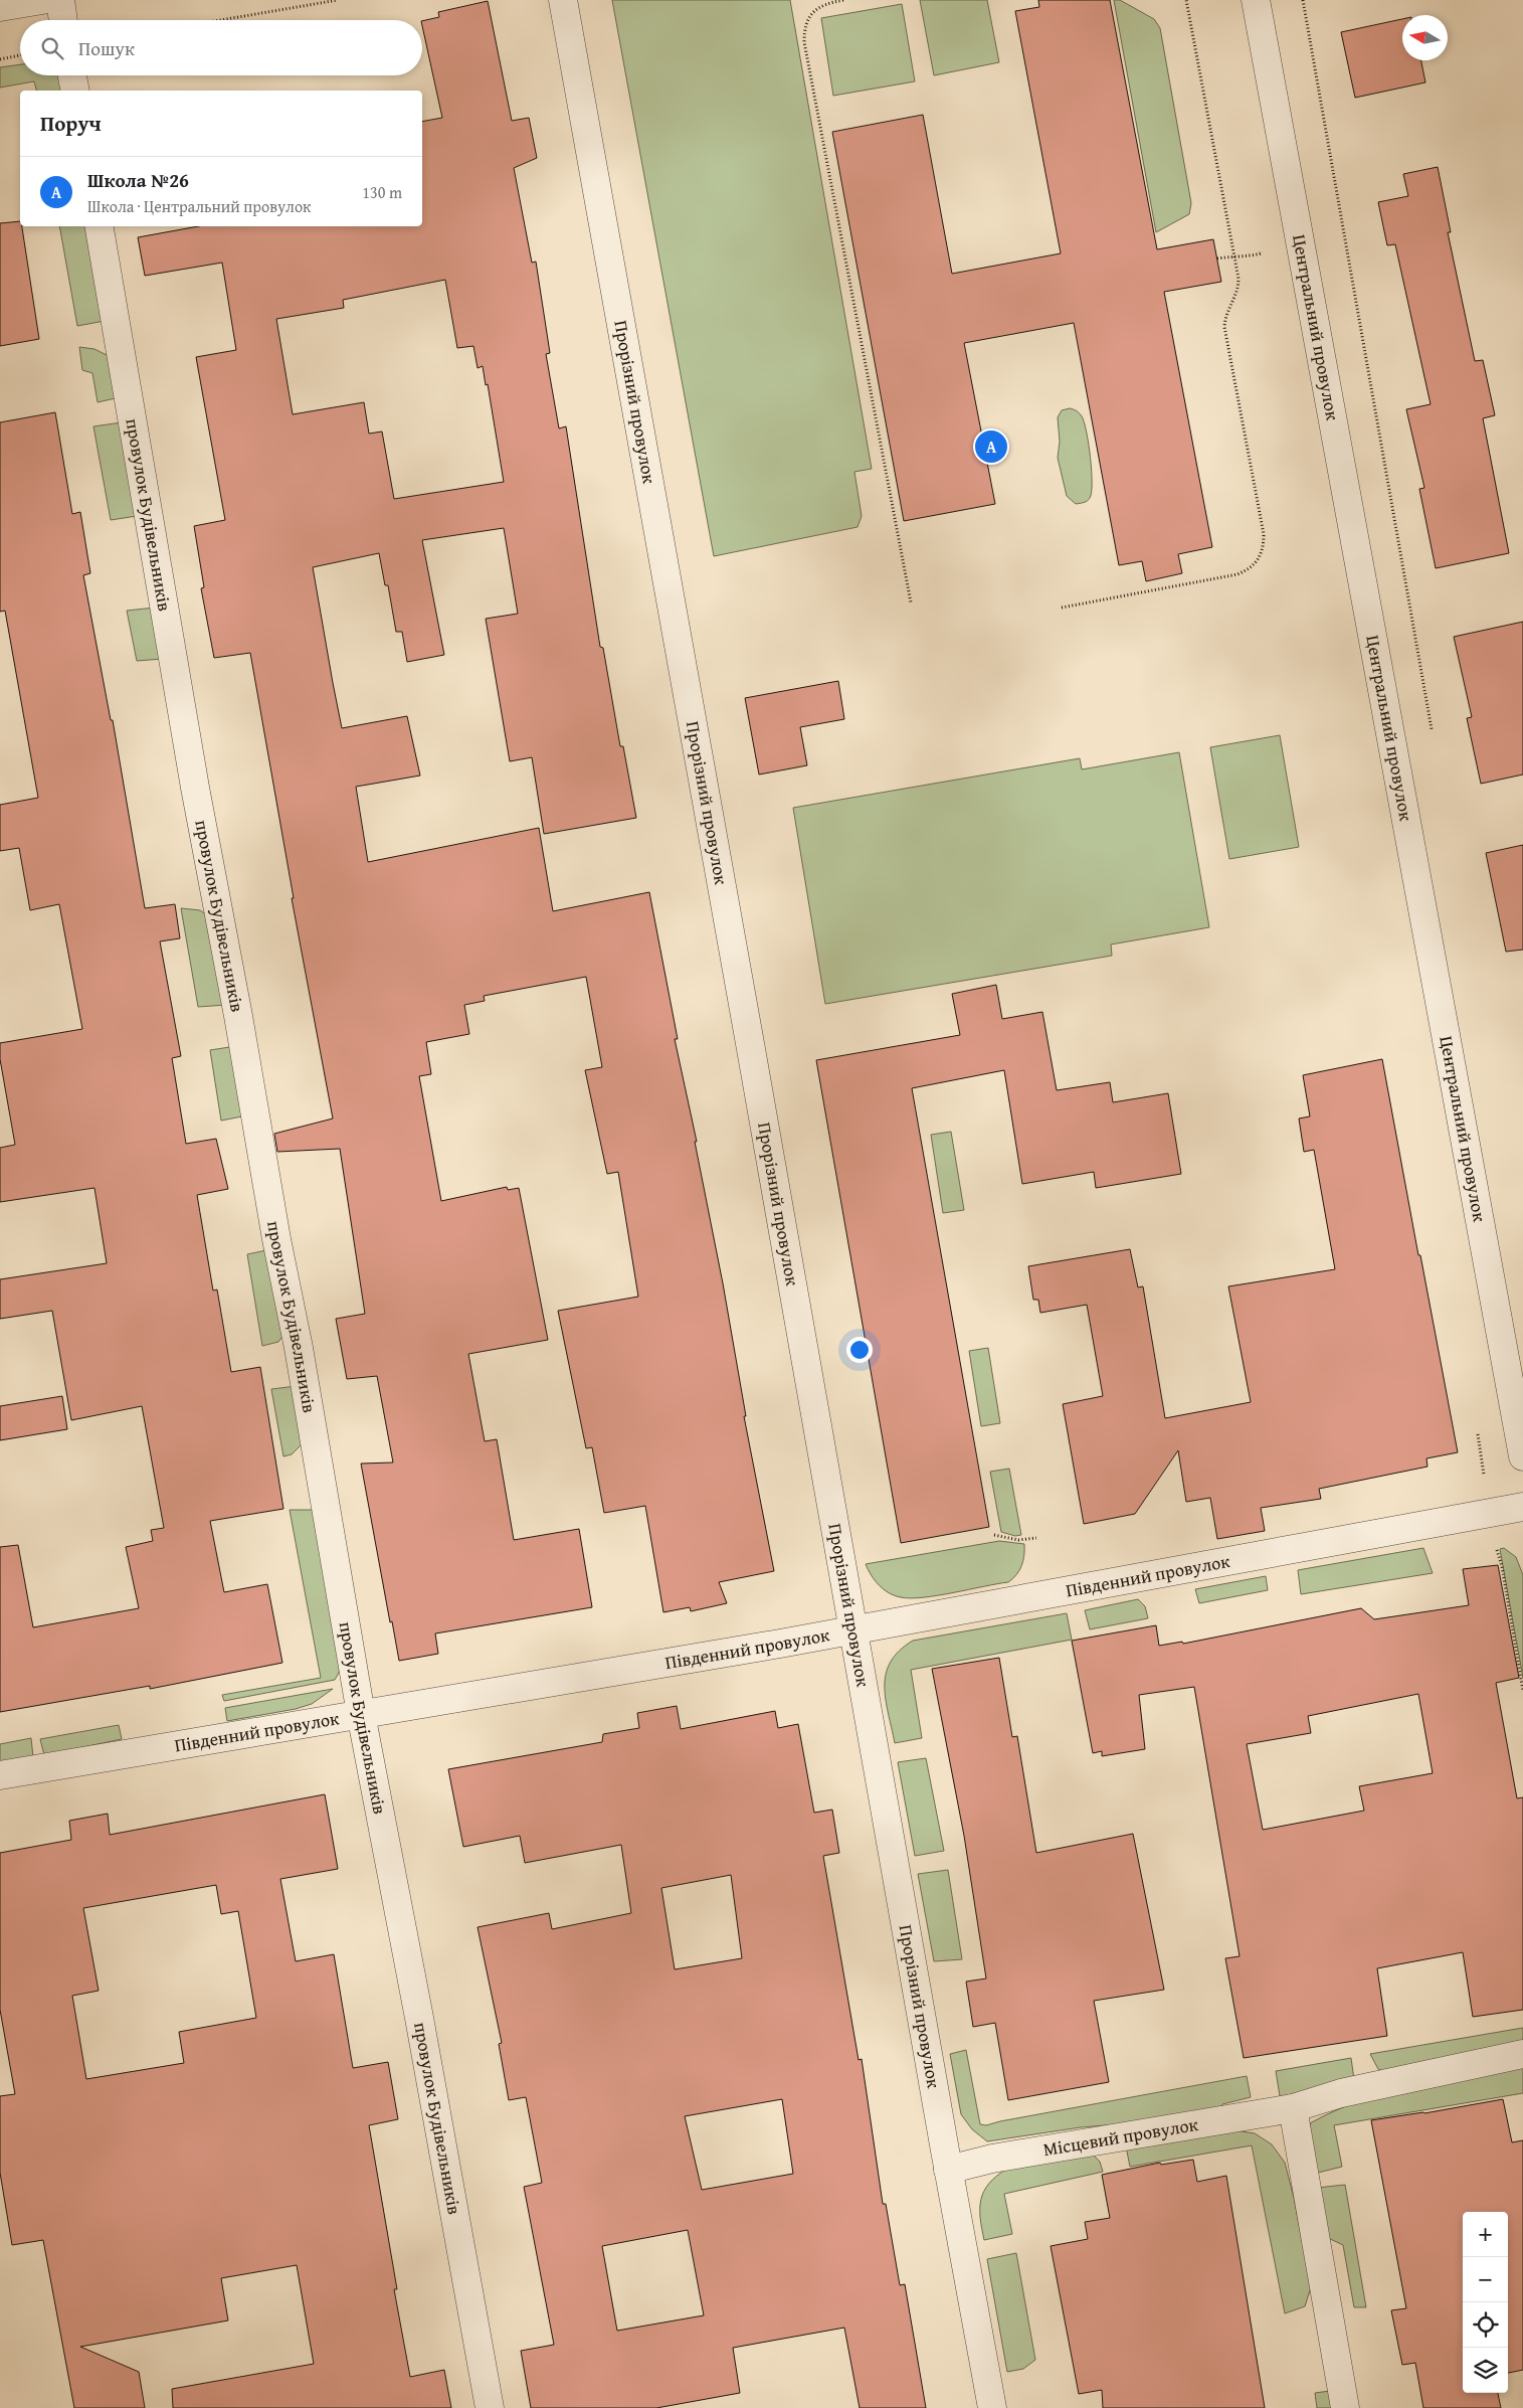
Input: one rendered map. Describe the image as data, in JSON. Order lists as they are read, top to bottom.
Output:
{
  "streets": {
    "street": [
      "Центральний провулок",
      "Прорізний провулок",
      "провулок Будівельників",
      "Південний провулок",
      "Місцевий провулок"
    ]
  },
  "crossings": [
    ["Прорізний провулок", "Південний провулок"],
    ["Прорізний провулок", "Місцевий провулок"],
    ["провулок Будівельників", "Південний провулок"]
  ],
  "north": "left",
  "page": {
    "search": "Пошук",
    "heading": "Поруч",
    "list": [
      {
        "mark": "A",
        "name": "Школа №26",
        "note": "Школа · Центральний провулок",
        "value": "130 m"
      }
    ],
    "pins": "A",
    "map_buttons": ["+", "−"]
  }
}
